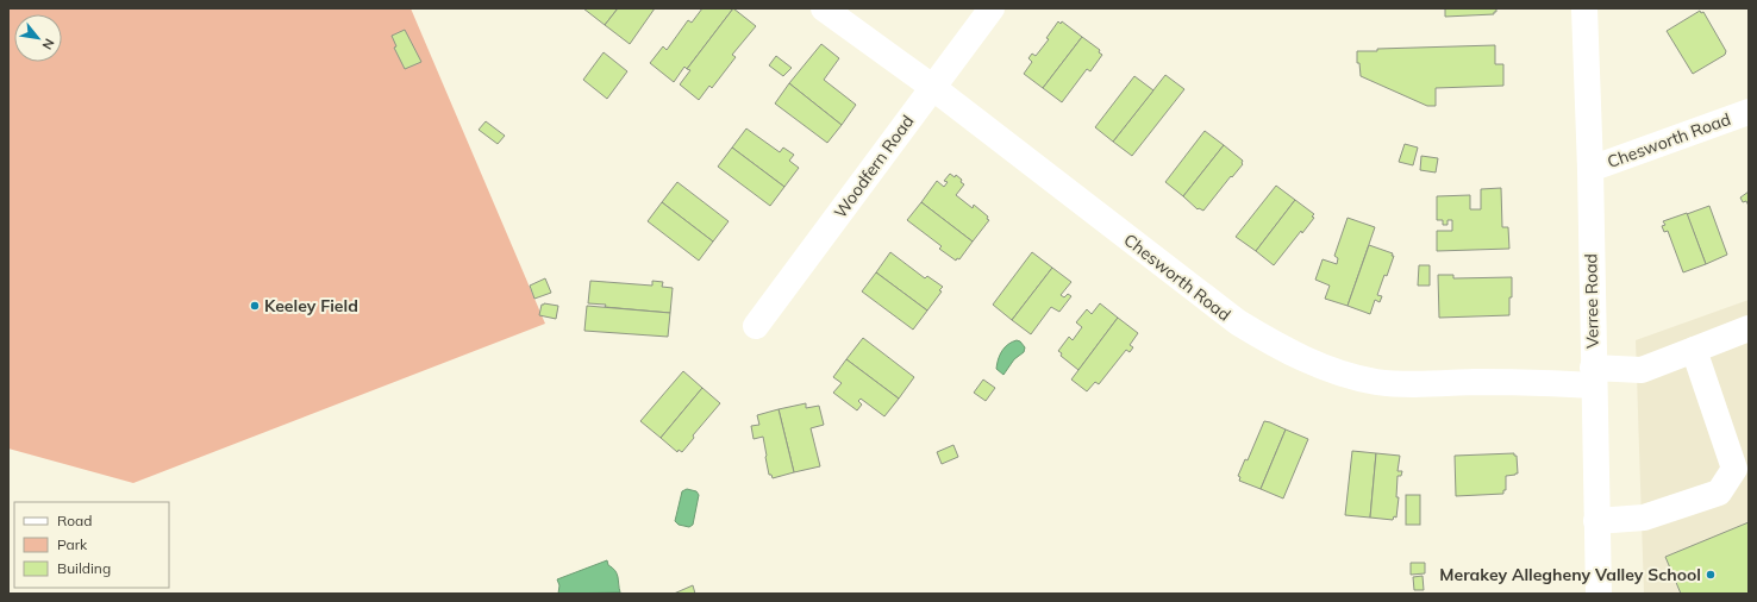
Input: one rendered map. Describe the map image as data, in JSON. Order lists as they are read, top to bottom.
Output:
{
  "streets": {
    "street": ["Chesworth Road", "Woodfern Road", "Verree Road"]
  },
  "crossings": [
    ["Chesworth Road", "Woodfern Road"],
    ["Chesworth Road", "Verree Road"]
  ],
  "places": ["Keeley Field", "Merakey Allegheny Valley School"],
  "legend": ["Road", "Park", "Building"],
  "north": "bottom right"
}
